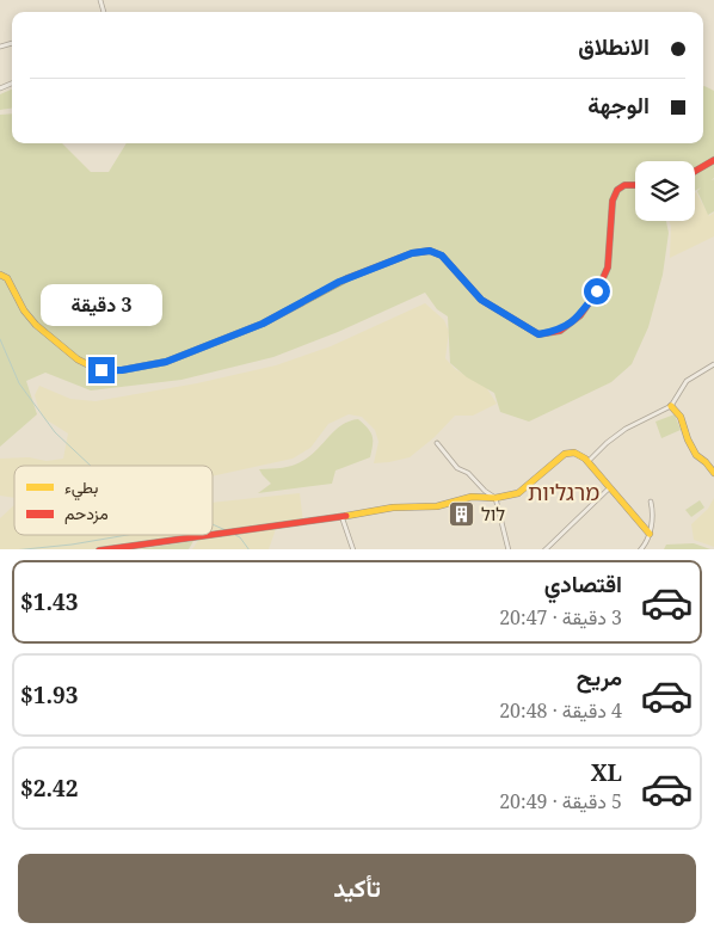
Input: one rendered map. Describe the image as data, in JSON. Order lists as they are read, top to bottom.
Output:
{
  "districts": ["מרגליות"],
  "places": {
    "building": ["לול"]
  },
  "legend": ["بطيء", "مزدحم"],
  "page": {
    "banner": ["الانطلاق", "الوجهة"],
    "bubble": "3 دقيقة",
    "list": [
      {
        "name": "اقتصادي",
        "note": "3 دقيقة · 20:47",
        "value": "$1.43"
      },
      {
        "name": "مريح",
        "note": "4 دقيقة · 20:48",
        "value": "$1.93"
      },
      {
        "name": "XL",
        "note": "5 دقيقة · 20:49",
        "value": "$2.42"
      }
    ],
    "buttons": "تأكيد"
  }
}
